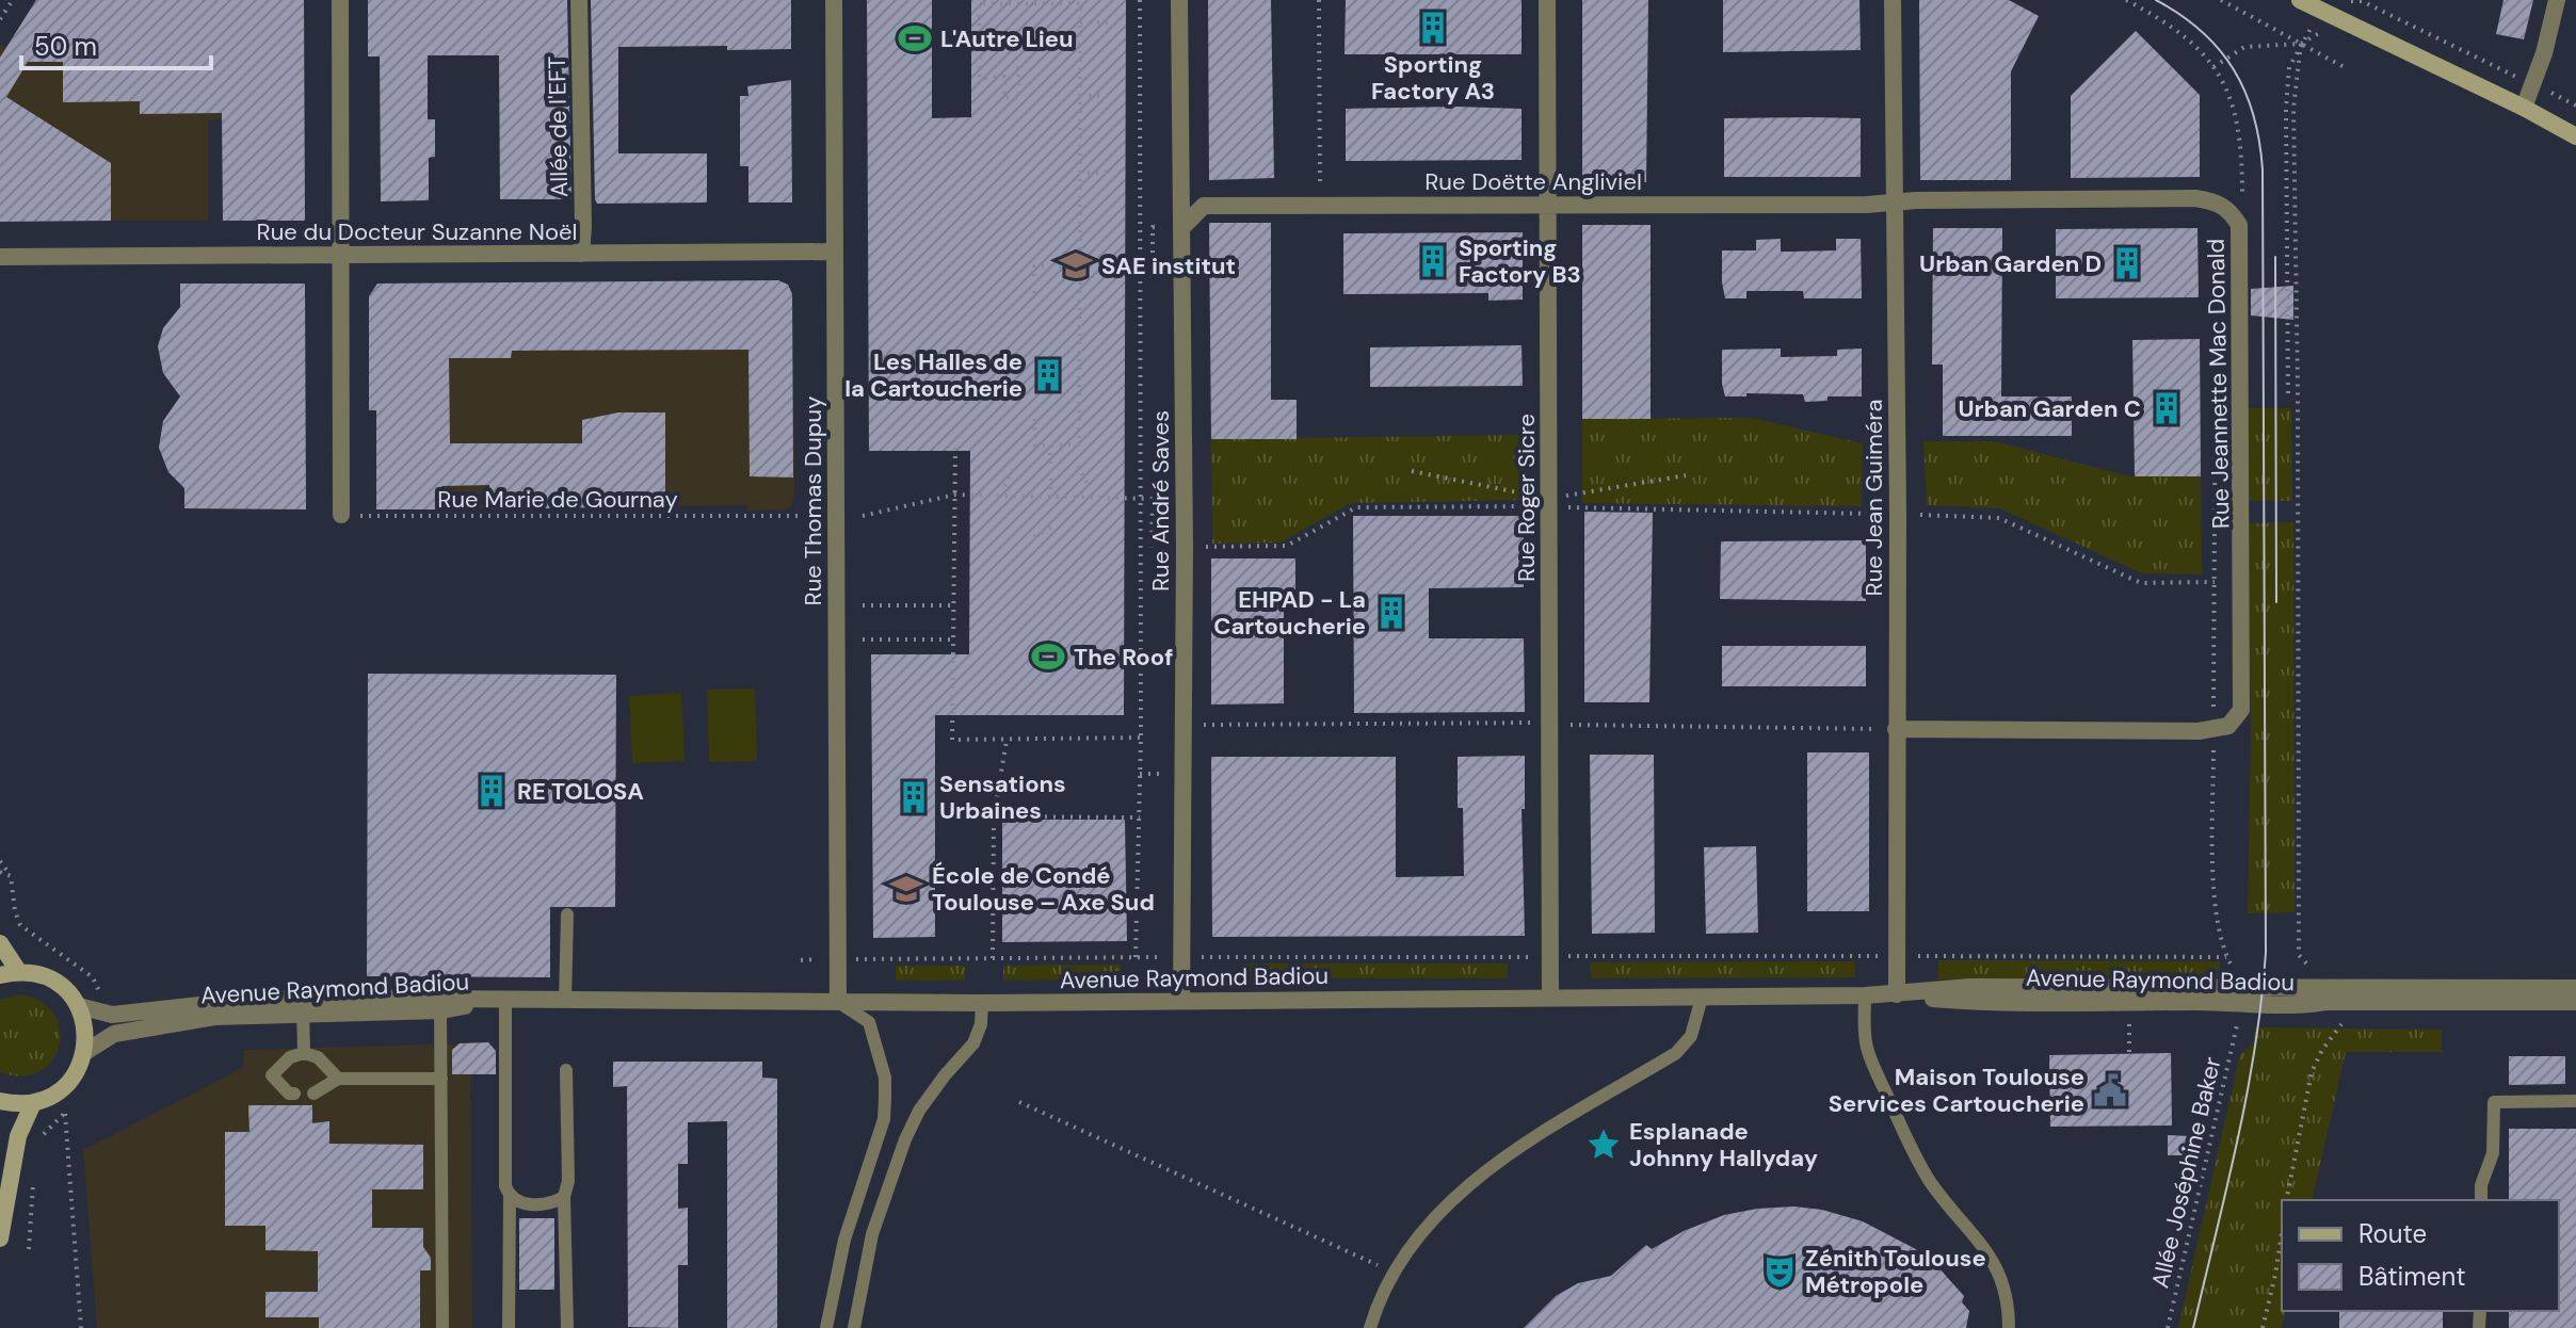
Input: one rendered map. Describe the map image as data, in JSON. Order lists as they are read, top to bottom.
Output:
{
  "streets": {
    "street": [
      "Allée de l'EFT",
      "Rue Doëtte Angliviel",
      "Rue du Docteur Suzanne Noël",
      "Rue Jeannette Mac Donald",
      "Rue Roger Sicre",
      "Rue Jean Guiméra",
      "Rue Thomas Dupuy",
      "Rue André Saves",
      "Avenue Raymond Badiou"
    ],
    "path": ["Rue Marie de Gournay", "Allée Joséphine Baker"]
  },
  "crossings": [
    ["Allée de l'EFT", "Rue du Docteur Suzanne Noël"],
    ["Rue Doëtte Angliviel", "Rue Jeannette Mac Donald"],
    ["Rue Doëtte Angliviel", "Rue Roger Sicre"],
    ["Rue Doëtte Angliviel", "Rue Jean Guiméra"],
    ["Rue Doëtte Angliviel", "Rue André Saves"],
    ["Rue du Docteur Suzanne Noël", "Rue Thomas Dupuy"],
    ["Rue Jeannette Mac Donald", "Rue Jean Guiméra"],
    ["Rue Roger Sicre", "Avenue Raymond Badiou"],
    ["Rue Jean Guiméra", "Avenue Raymond Badiou"],
    ["Rue Thomas Dupuy", "Avenue Raymond Badiou"],
    ["Rue André Saves", "Avenue Raymond Badiou"]
  ],
  "places": {
    "building": [
      "Sporting Factory A3",
      "Sporting Factory B3",
      "Urban Garden D",
      "Les Halles de la Cartoucherie",
      "Urban Garden C",
      "EHPAD - La Cartoucherie",
      "RE TOLOSA",
      "Sensations Urbaines"
    ],
    "sports": ["L'Autre Lieu", "The Roof"],
    "school or university": ["SAE institut", "École de Condé Toulouse – Axe Sud"],
    "public building": ["Maison Toulouse Services Cartoucherie"],
    "place": ["Esplanade Johnny Hallyday"],
    "theatre": ["Zénith Toulouse Métropole"]
  },
  "legend": ["Route", "Bâtiment"],
  "scale_bar": "50 m"
}
